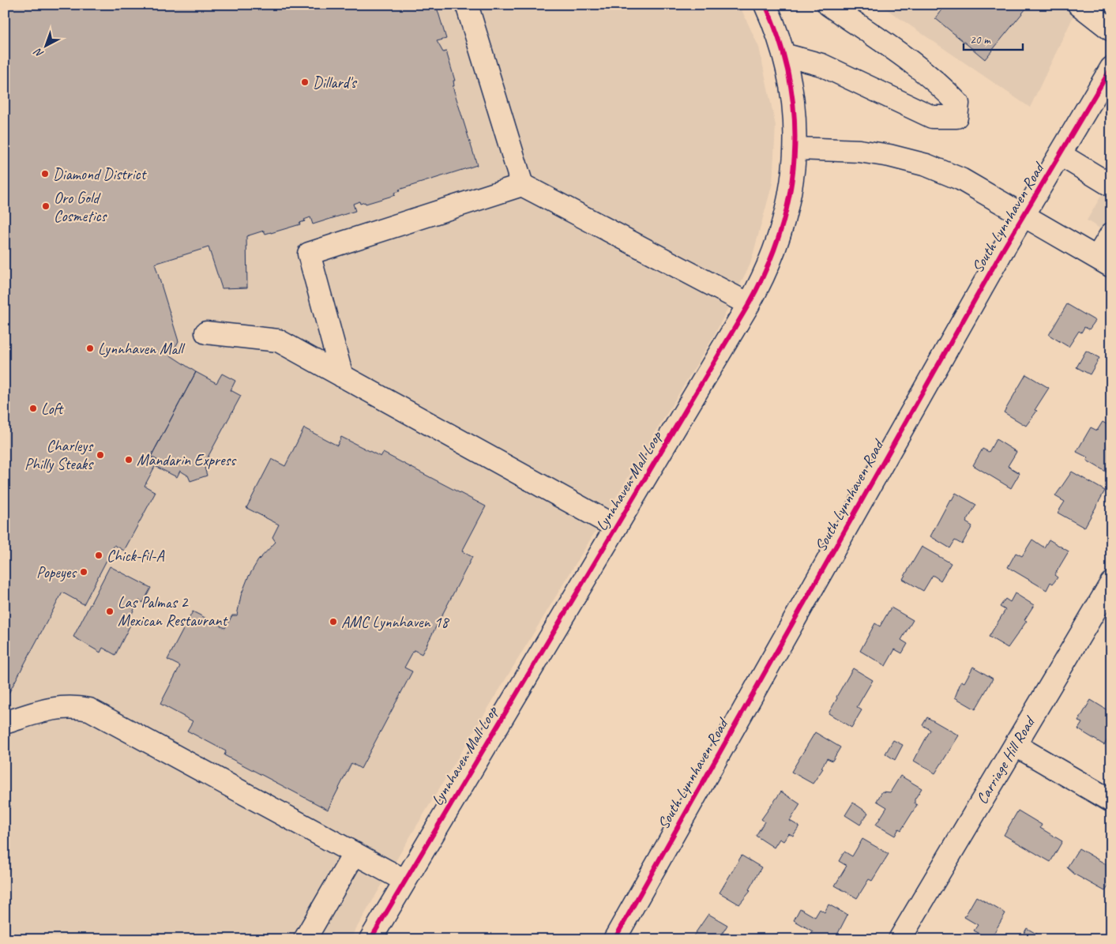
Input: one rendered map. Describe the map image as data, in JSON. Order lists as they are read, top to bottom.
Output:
{
  "streets": {
    "street": ["South Lynnhaven Road", "Lynnhaven Mall Loop", "Carriage Hill Road"]
  },
  "places": [
    "Dillard's",
    "Diamond District",
    "Oro Gold Cosmetics",
    "Lynnhaven Mall",
    "Loft",
    "Charleys Philly Steaks",
    "Mandarin Express",
    "Chick-fil-A",
    "Popeyes",
    "Las Palmas 2 Mexican Restaurant",
    "AMC Lynnhaven 18"
  ],
  "scale_bar": "20 m",
  "north": "bottom left"
}
